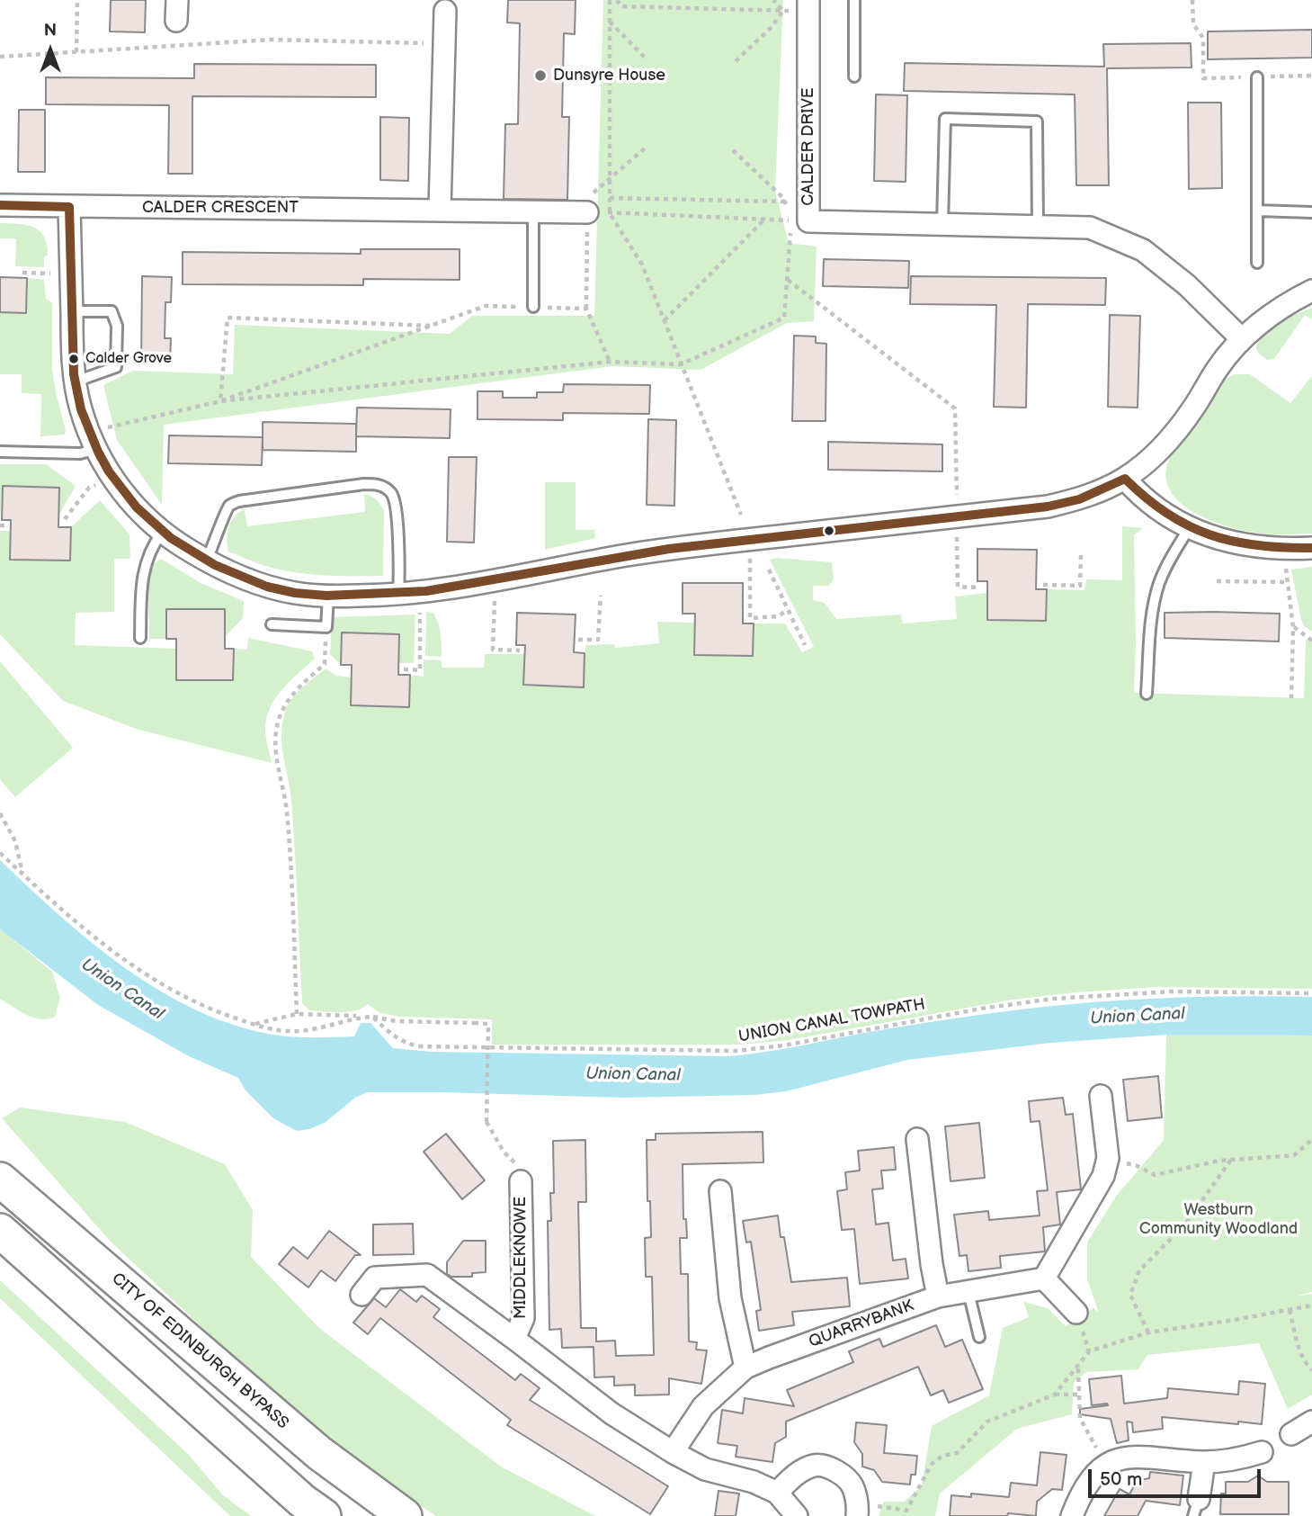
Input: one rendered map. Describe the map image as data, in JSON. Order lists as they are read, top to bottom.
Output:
{
  "streets": {
    "highway": ["CITY OF EDINBURGH BYPASS"],
    "street": [
      "CALDER DRIVE",
      "CALDER CRESCENT",
      "MIDDLEKNOWE",
      "QUARRYBANK"
    ],
    "path": ["UNION CANAL TOWPATH"]
  },
  "water": ["Union Canal"],
  "parks": ["Westburn Community Woodland"],
  "places": ["Dunsyre House", "Calder Grove"],
  "scale_bar": "50 m",
  "north": "top"
}
